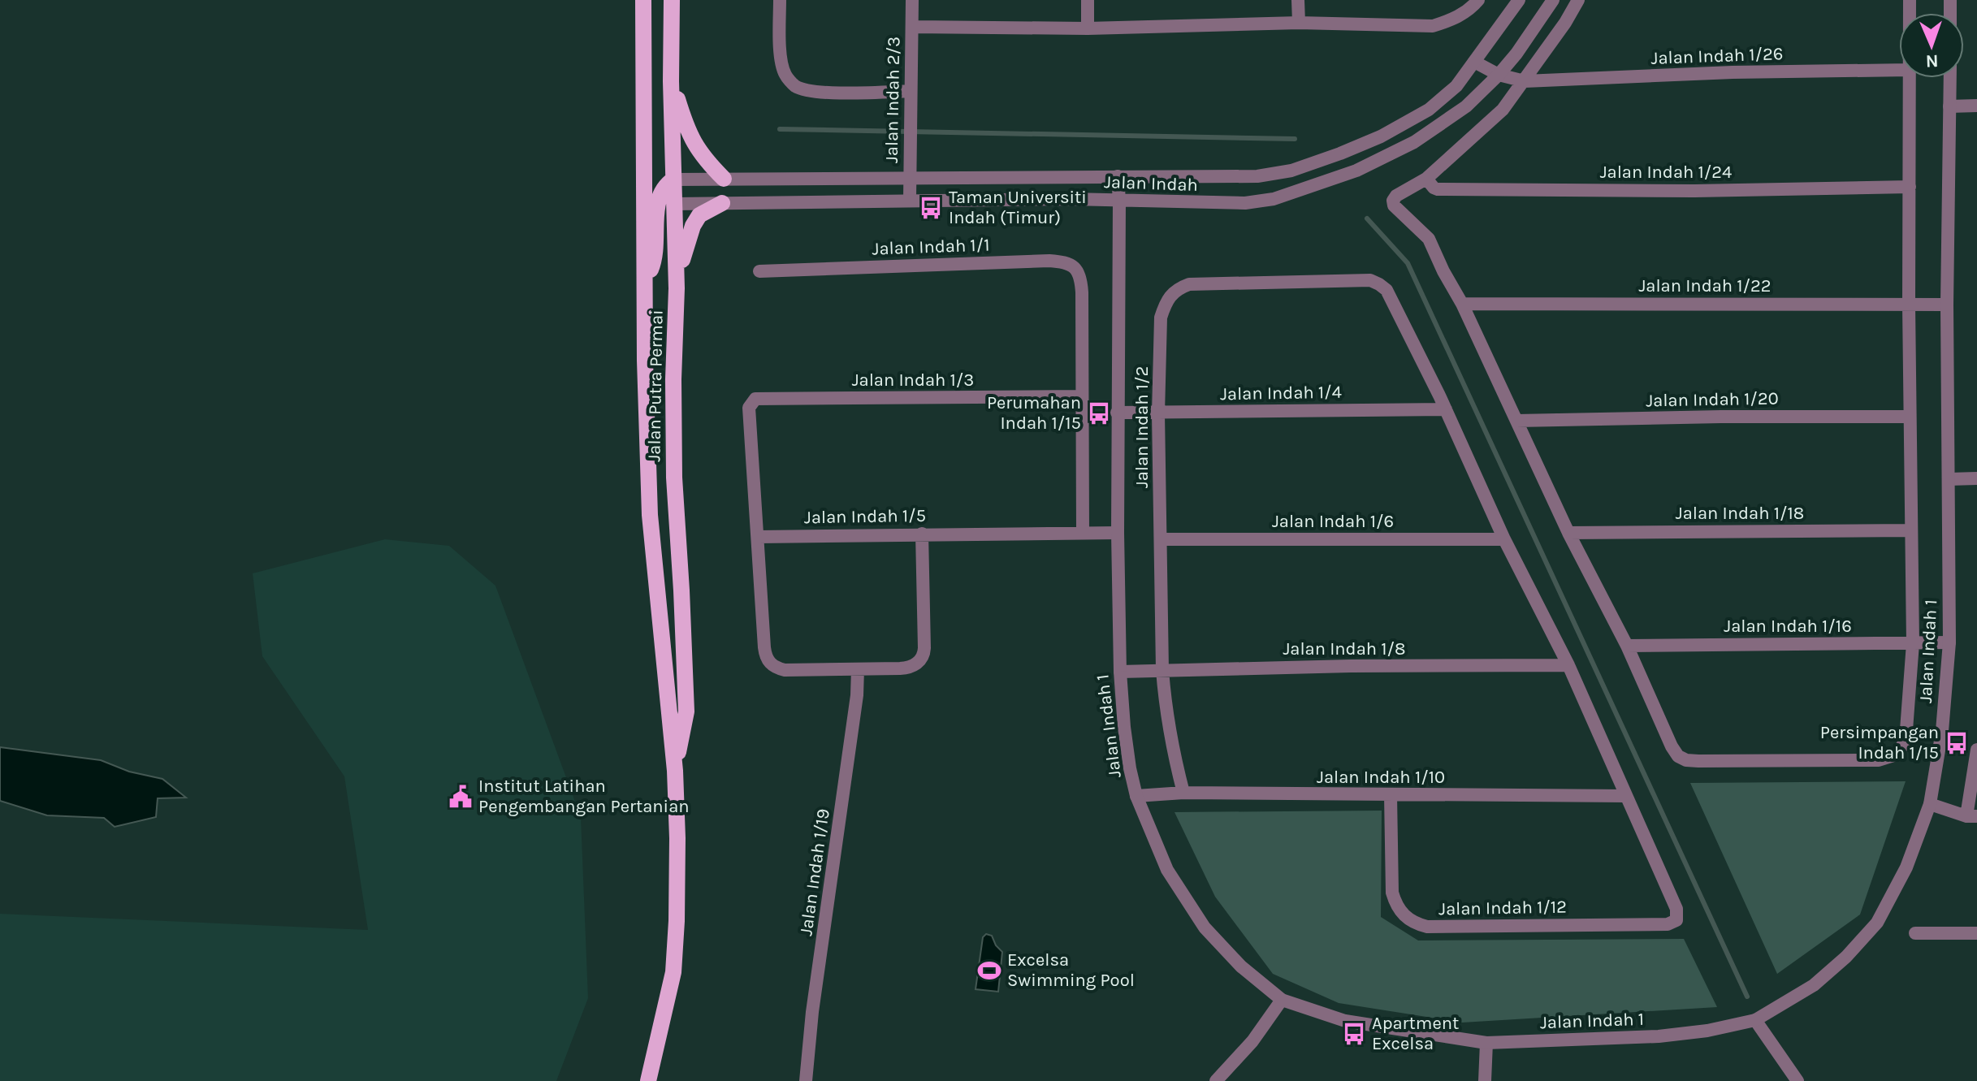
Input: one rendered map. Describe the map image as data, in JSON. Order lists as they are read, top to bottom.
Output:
{
  "streets": {
    "main road": ["Jalan Putra Permai"],
    "street": [
      "Jalan Indah 1/26",
      "Jalan Indah 2/3",
      "Jalan Indah 1/24",
      "Jalan Indah",
      "Jalan Indah 1/1",
      "Jalan Indah 1/22",
      "Jalan Indah 1/3",
      "Jalan Indah 1/4",
      "Jalan Indah 1/20",
      "Jalan Indah 1/2",
      "Jalan Indah 1/18",
      "Jalan Indah 1/5",
      "Jalan Indah 1/6",
      "Jalan Indah 1/16",
      "Jalan Indah 1/8",
      "Jalan Indah 1",
      "Jalan Indah 1/10",
      "Jalan Indah 1/19",
      "Jalan Indah 1/12"
    ]
  },
  "crossings": [
    ["Jalan Indah 1/26", "Jalan Indah"],
    ["Jalan Indah 2/3", "Jalan Indah"],
    ["Jalan Indah", "Jalan Putra Permai"],
    ["Jalan Indah", "Jalan Indah 1"],
    ["Jalan Indah 1/1", "Jalan Indah 1/3"],
    ["Jalan Indah 1/22", "Jalan Indah 1"],
    ["Jalan Indah 1/3", "Jalan Indah 1/5"],
    ["Jalan Indah 1/4", "Jalan Indah 1/2"],
    ["Jalan Indah 1/4", "Jalan Indah 1"],
    ["Jalan Indah 1/2", "Jalan Indah 1/6"],
    ["Jalan Indah 1/2", "Jalan Indah 1/8"],
    ["Jalan Indah 1/2", "Jalan Indah 1/10"],
    ["Jalan Indah 1/5", "Jalan Indah 1"],
    ["Jalan Indah 1/16", "Jalan Indah 1"],
    ["Jalan Indah 1/8", "Jalan Indah 1"],
    ["Jalan Indah 1", "Jalan Indah 1/10"],
    ["Jalan Indah 1/10", "Jalan Indah 1/12"]
  ],
  "places": {
    "bus stop": [
      "Taman Universiti Indah (Timur)",
      "Perumahan Indah 1/15",
      "Persimpangan Indah 1/15",
      "Apartment Excelsa"
    ],
    "public building": ["Institut Latihan Pengembangan Pertanian"],
    "sports": ["Excelsa Swimming Pool"]
  },
  "north": "bottom"
}
